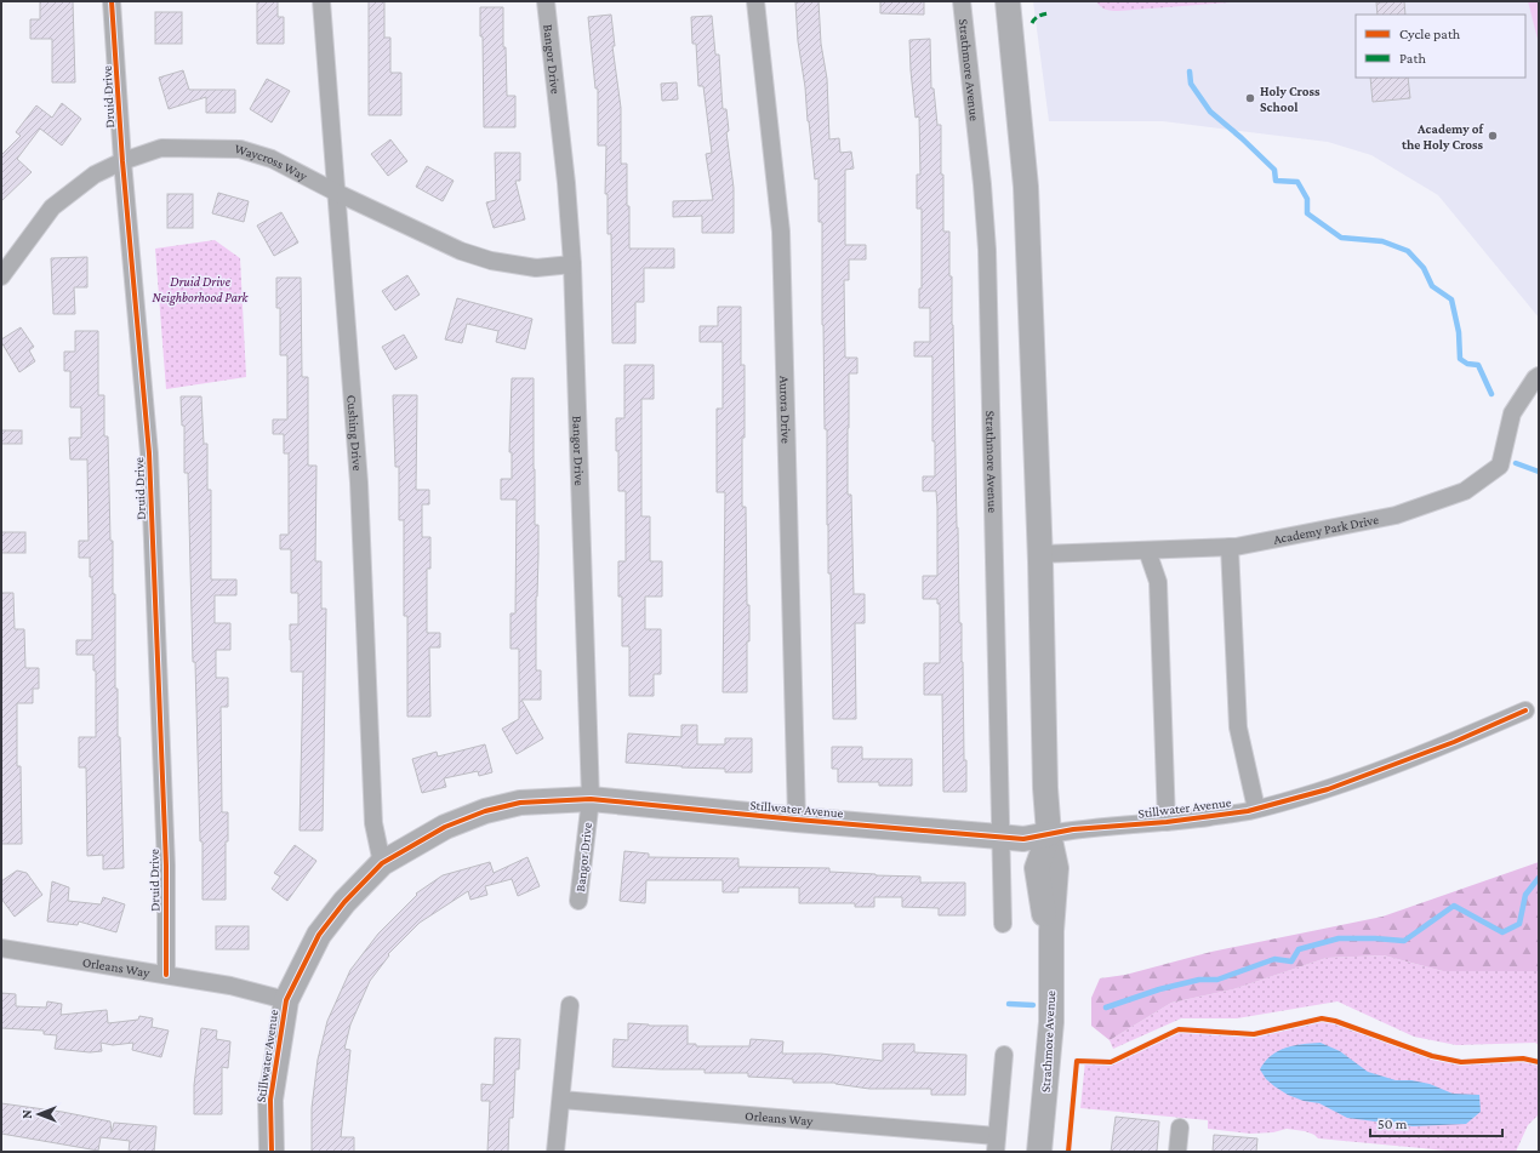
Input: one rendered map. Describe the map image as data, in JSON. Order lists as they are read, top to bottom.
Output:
{
  "streets": {
    "main road": ["Strathmore Avenue", "Stillwater Avenue"],
    "street": [
      "Bangor Drive",
      "Druid Drive",
      "Waycross Way",
      "Aurora Drive",
      "Cushing Drive",
      "Academy Park Drive",
      "Orleans Way"
    ]
  },
  "crossings": [
    ["Bangor Drive", "Waycross Way"],
    ["Bangor Drive", "Stillwater Avenue"],
    ["Strathmore Avenue", "Academy Park Drive"],
    ["Strathmore Avenue", "Stillwater Avenue"],
    ["Druid Drive", "Waycross Way"],
    ["Druid Drive", "Orleans Way"],
    ["Waycross Way", "Cushing Drive"],
    ["Aurora Drive", "Stillwater Avenue"],
    ["Cushing Drive", "Stillwater Avenue"],
    ["Stillwater Avenue", "Orleans Way"]
  ],
  "parks": ["Druid Drive Neighborhood Park"],
  "places": ["Holy Cross School", "Academy of the Holy Cross"],
  "legend": ["Cycle path", "Path"],
  "scale_bar": "50 m",
  "north": "left"
}
